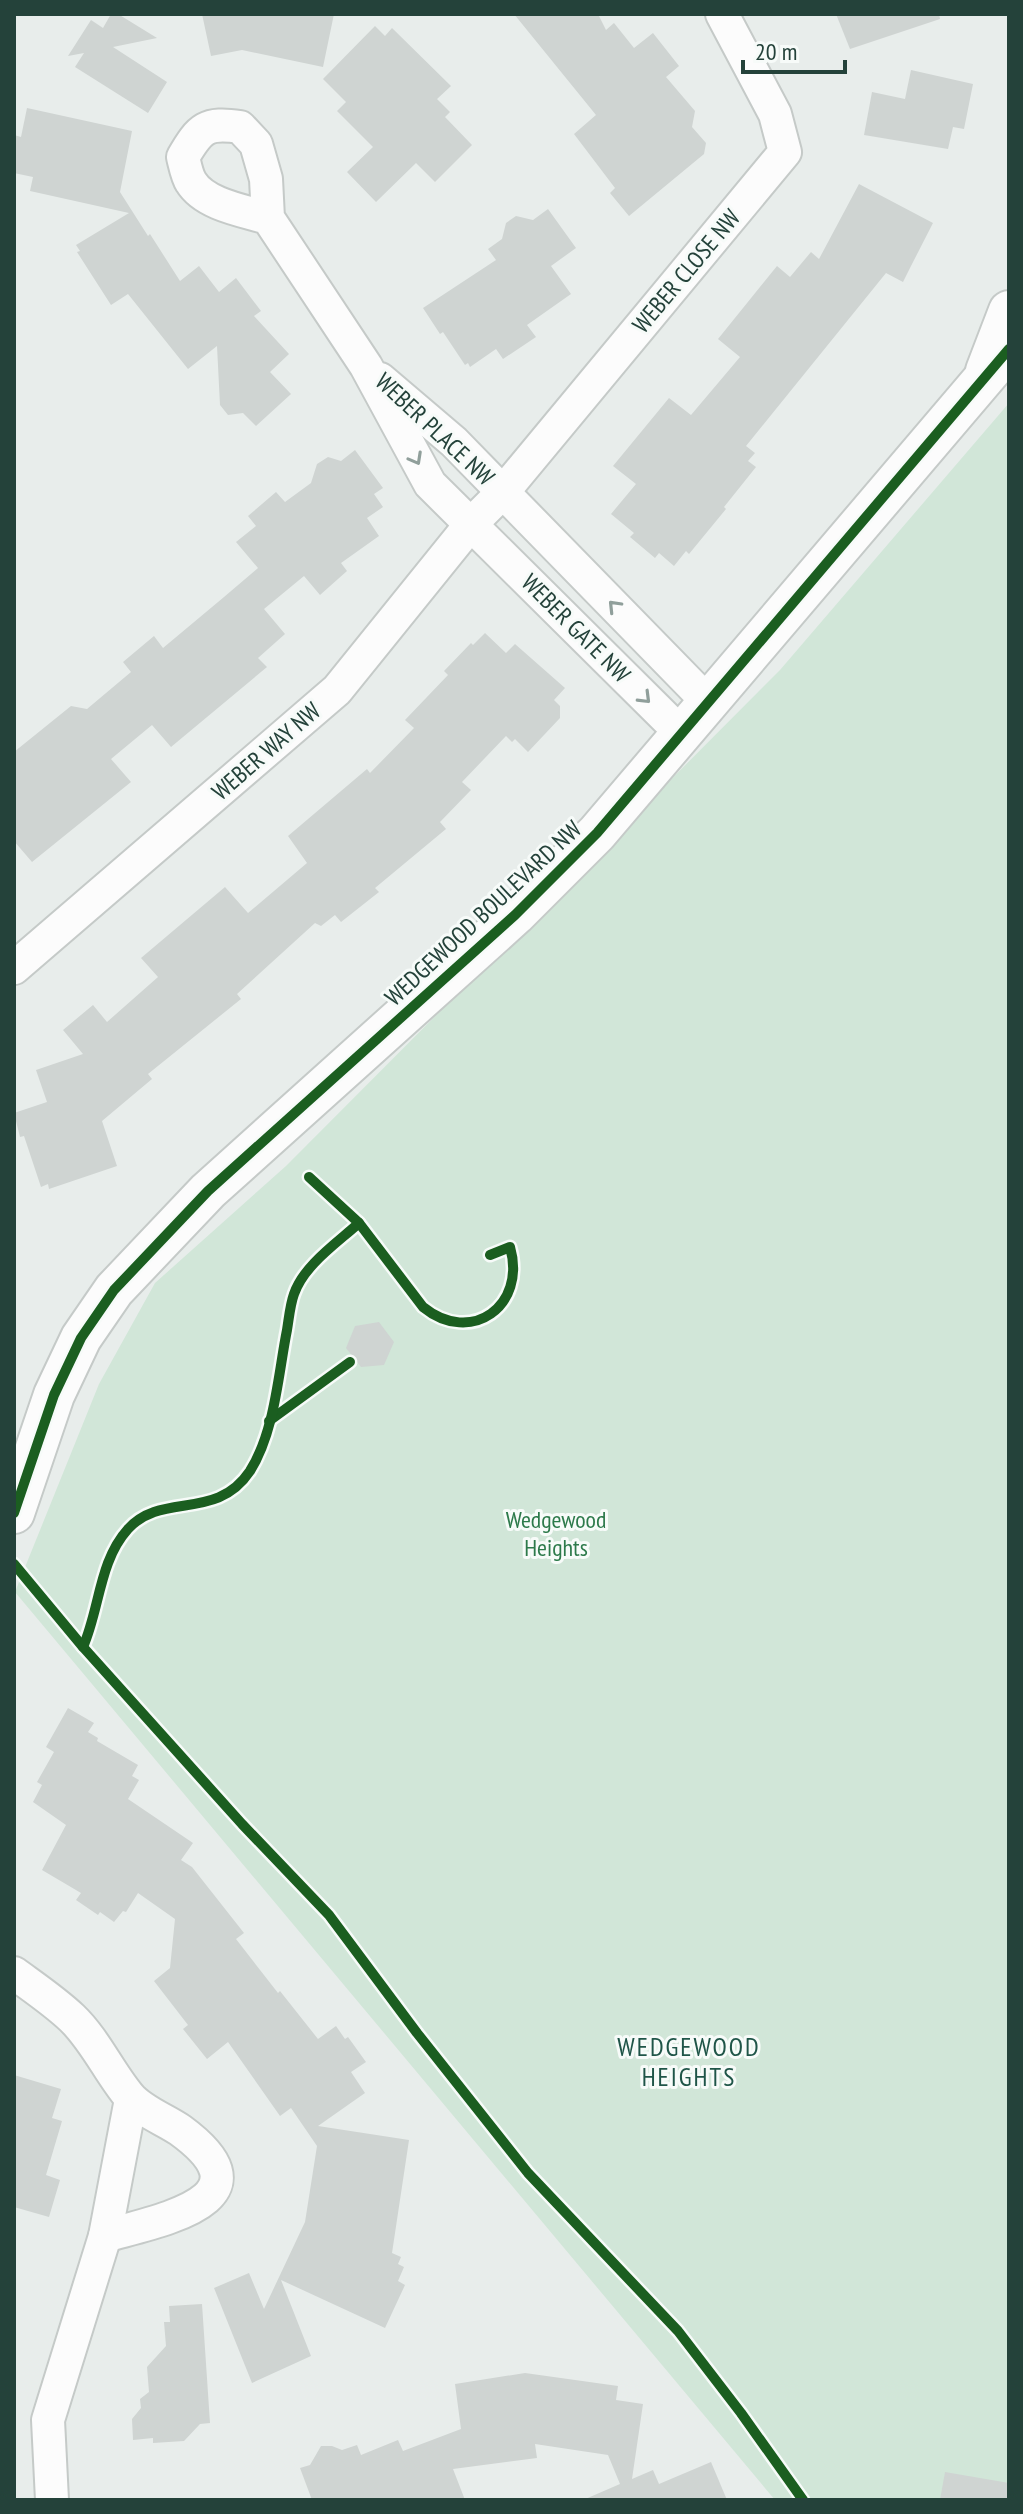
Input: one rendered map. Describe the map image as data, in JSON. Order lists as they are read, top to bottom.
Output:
{
  "streets": {
    "street": [
      "WEBER CLOSE NW",
      "WEBER PLACE NW",
      "WEBER GATE NW",
      "WEBER WAY NW",
      "WEDGEWOOD BOULEVARD NW"
    ]
  },
  "crossings": [
    ["WEBER CLOSE NW", "WEBER PLACE NW"],
    ["WEBER CLOSE NW", "WEBER GATE NW"],
    ["WEBER CLOSE NW", "WEBER WAY NW"],
    ["WEBER PLACE NW", "WEBER GATE NW"],
    ["WEBER PLACE NW", "WEBER WAY NW"],
    ["WEBER GATE NW", "WEBER WAY NW"],
    ["WEBER GATE NW", "WEDGEWOOD BOULEVARD NW"]
  ],
  "districts": ["WEDGEWOOD HEIGHTS"],
  "parks": ["Wedgewood Heights"],
  "scale_bar": "20 m"
}
